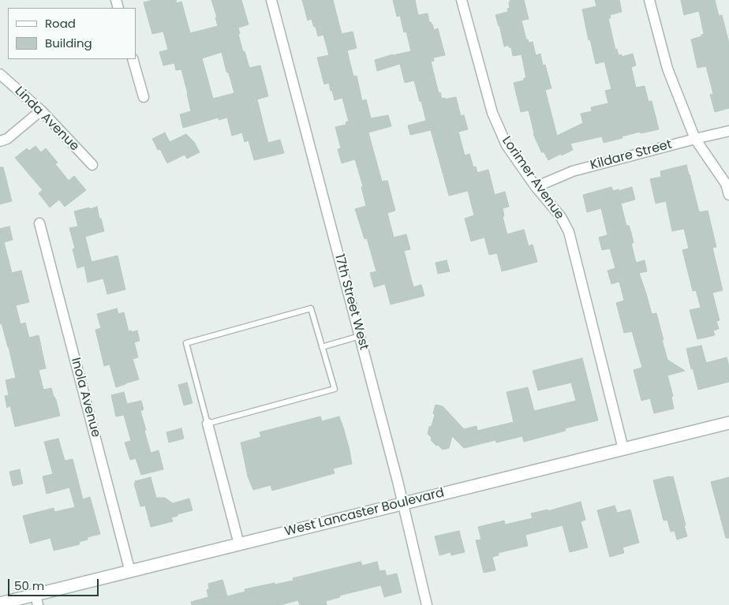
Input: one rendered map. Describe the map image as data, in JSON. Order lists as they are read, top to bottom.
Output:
{
  "streets": {
    "street": [
      "Linda Avenue",
      "Kildare Street",
      "Lorimer Avenue",
      "17th Street West",
      "Inola Avenue",
      "West Lancaster Boulevard"
    ]
  },
  "crossings": [
    ["Kildare Street", "Lorimer Avenue"],
    ["Lorimer Avenue", "West Lancaster Boulevard"],
    ["17th Street West", "West Lancaster Boulevard"],
    ["Inola Avenue", "West Lancaster Boulevard"]
  ],
  "legend": ["Road", "Building"],
  "scale_bar": "50 m"
}
